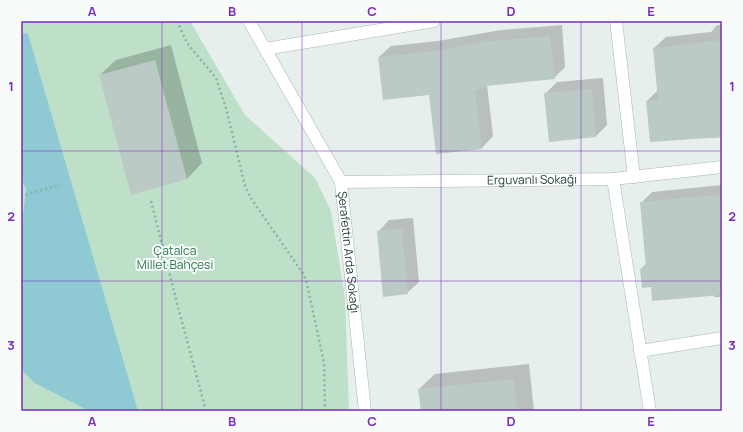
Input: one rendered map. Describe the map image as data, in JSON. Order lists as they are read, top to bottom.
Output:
{
  "streets": {
    "street": ["Erguvanlı Sokağı", "Şerafettin Arda Sokağı"]
  },
  "crossings": [
    ["Erguvanlı Sokağı", "Şerafettin Arda Sokağı"]
  ],
  "parks": ["Çatalca Millet Bahçesi"],
  "grid": {
    "columns": [
      "A",
      "B",
      "C",
      "D",
      "E"
    ],
    "rows": ["1", "2", "3"]
  }
}
